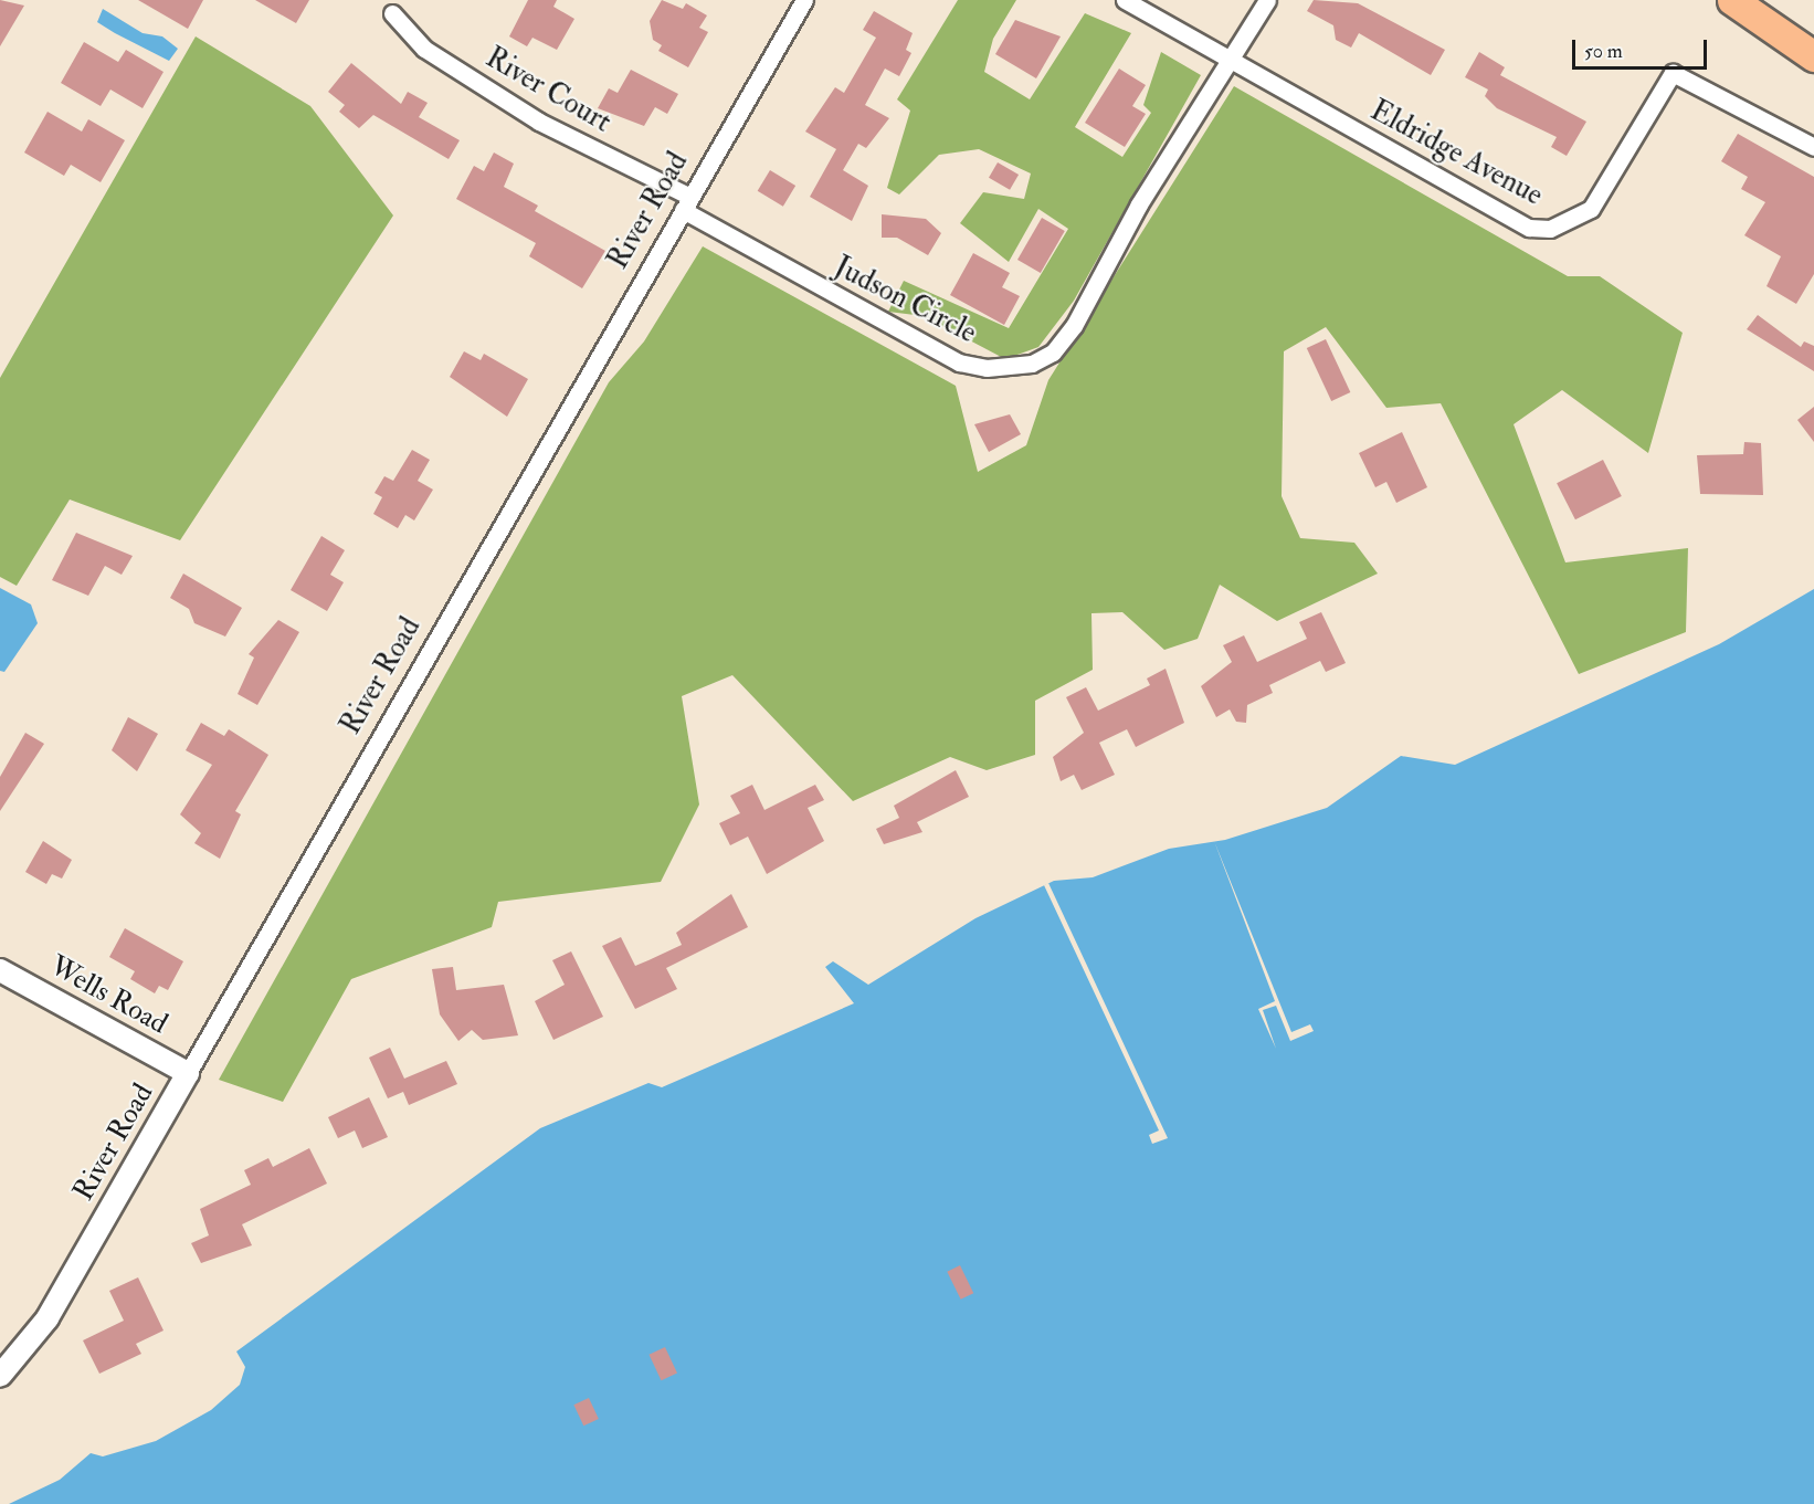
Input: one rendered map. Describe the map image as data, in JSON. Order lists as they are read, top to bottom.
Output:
{
  "streets": {
    "street": [
      "River Court",
      "Eldridge Avenue",
      "River Road",
      "Judson Circle",
      "Wells Road"
    ]
  },
  "crossings": [
    ["River Court", "River Road"],
    ["River Court", "Judson Circle"],
    ["Eldridge Avenue", "Judson Circle"],
    ["River Road", "Judson Circle"],
    ["River Road", "Wells Road"]
  ],
  "scale_bar": "50 m"
}
